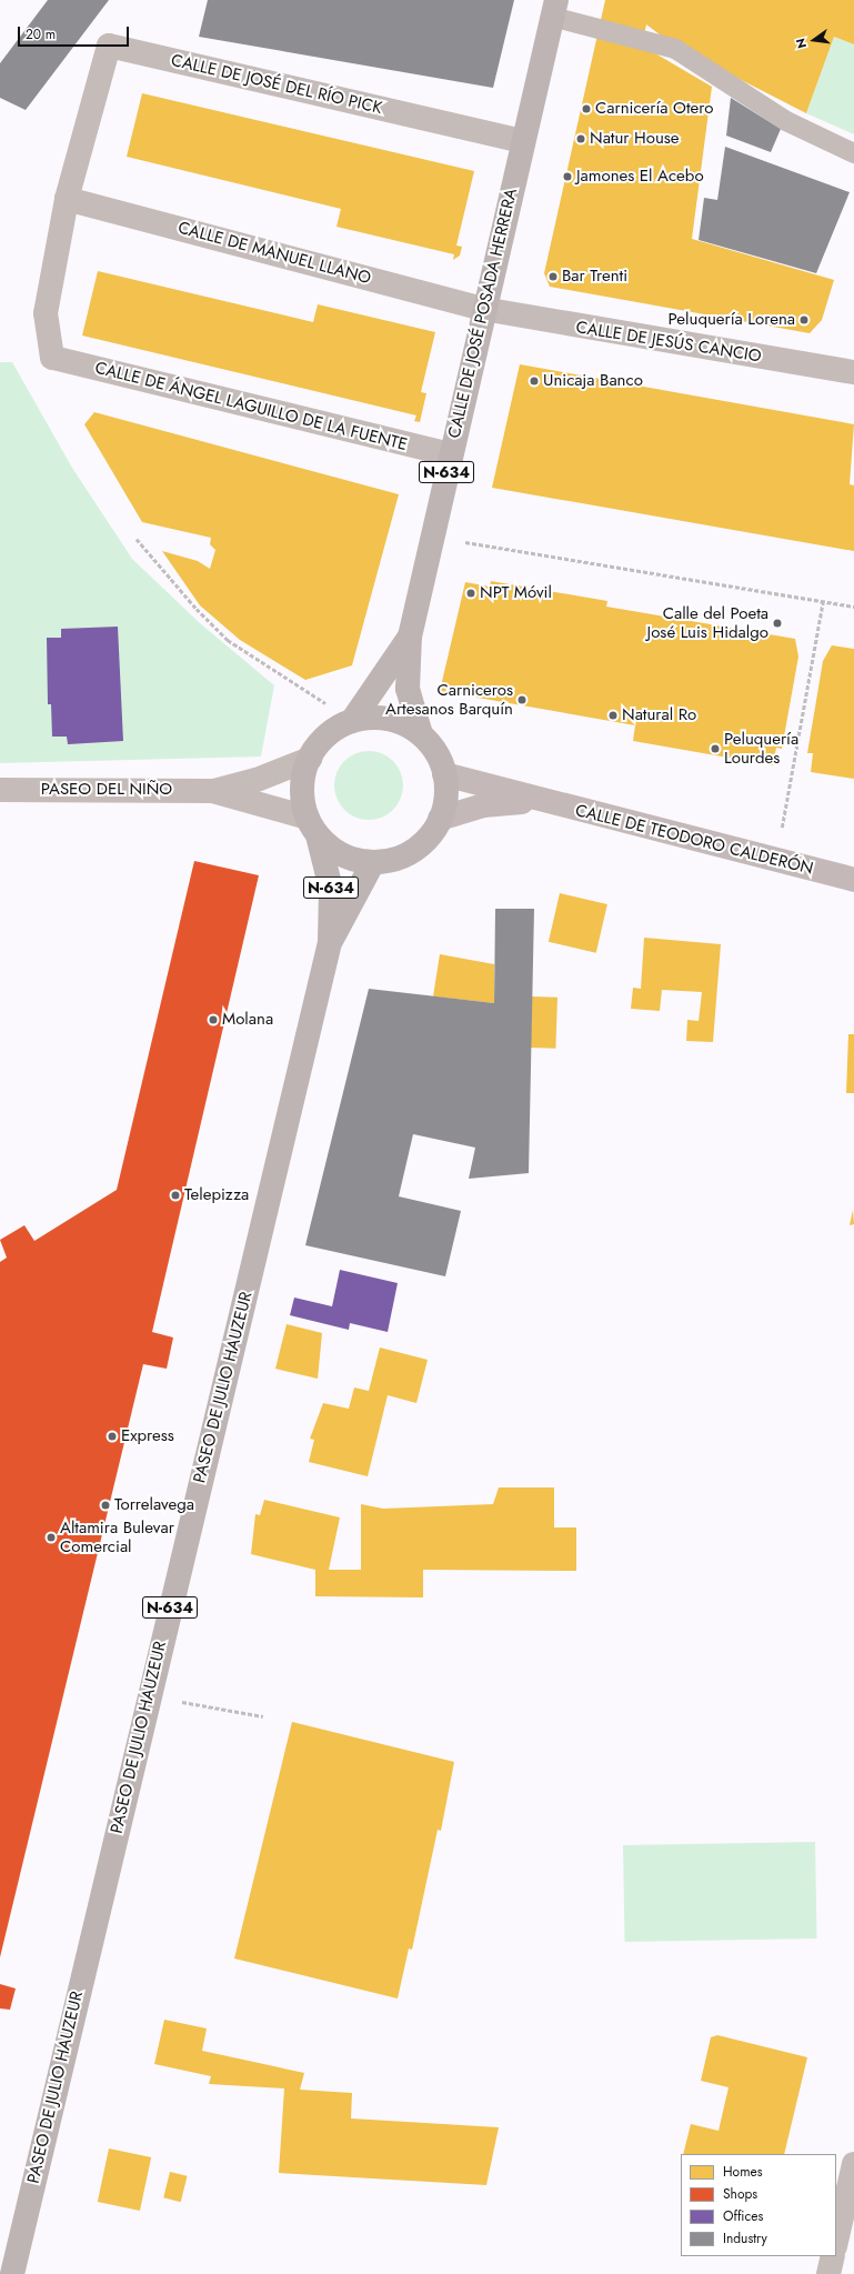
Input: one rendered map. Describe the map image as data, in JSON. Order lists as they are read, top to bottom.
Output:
{
  "streets": {
    "highway": ["CALLE DE JOSÉ POSADA HERRERA", "N-634", "PASEO DE JULIO HAUZEUR"],
    "main road": ["CALLE DE TEODORO CALDERÓN"],
    "street": [
      "CALLE DE JOSÉ DEL RÍO PICK",
      "CALLE DE MANUEL LLANO",
      "CALLE DE JESÚS CANCIO",
      "CALLE DE ÁNGEL LAGUILLO DE LA FUENTE",
      "PASEO DEL NIÑO"
    ]
  },
  "crossings": [
    ["CALLE DE JOSÉ DEL RÍO PICK", "CALLE DE MANUEL LLANO"],
    ["CALLE DE JOSÉ DEL RÍO PICK", "CALLE DE JOSÉ POSADA HERRERA"],
    ["CALLE DE JOSÉ DEL RÍO PICK", "CALLE DE ÁNGEL LAGUILLO DE LA FUENTE"],
    ["CALLE DE MANUEL LLANO", "CALLE DE JOSÉ POSADA HERRERA"],
    ["CALLE DE MANUEL LLANO", "CALLE DE JESÚS CANCIO"],
    ["CALLE DE JOSÉ POSADA HERRERA", "CALLE DE JESÚS CANCIO"],
    ["CALLE DE JOSÉ POSADA HERRERA", "CALLE DE ÁNGEL LAGUILLO DE LA FUENTE"],
    ["CALLE DE JOSÉ POSADA HERRERA", "N-634"],
    ["CALLE DE JOSÉ POSADA HERRERA", "PASEO DEL NIÑO"],
    ["CALLE DE JOSÉ POSADA HERRERA", "CALLE DE TEODORO CALDERÓN"],
    ["CALLE DE JOSÉ POSADA HERRERA", "PASEO DE JULIO HAUZEUR"],
    ["N-634", "PASEO DEL NIÑO"],
    ["N-634", "CALLE DE TEODORO CALDERÓN"],
    ["N-634", "PASEO DE JULIO HAUZEUR"],
    ["PASEO DEL NIÑO", "CALLE DE TEODORO CALDERÓN"],
    ["PASEO DEL NIÑO", "PASEO DE JULIO HAUZEUR"],
    ["CALLE DE TEODORO CALDERÓN", "PASEO DE JULIO HAUZEUR"]
  ],
  "places": [
    "Carnicería Otero",
    "Natur House",
    "Jamones El Acebo",
    "Bar Trenti",
    "Peluquería Lorena",
    "Unicaja Banco",
    "NPT Móvil",
    "Calle del Poeta José Luis Hidalgo",
    "Carniceros Artesanos Barquín",
    "Natural Ro",
    "Peluquería Lourdes",
    "Molana",
    "Telepizza",
    "Express",
    "Torrelavega",
    "Altamira Bulevar Comercial"
  ],
  "legend": [
    "Homes",
    "Shops",
    "Offices",
    "Industry"
  ],
  "scale_bar": "20 m",
  "north": "left"
}
